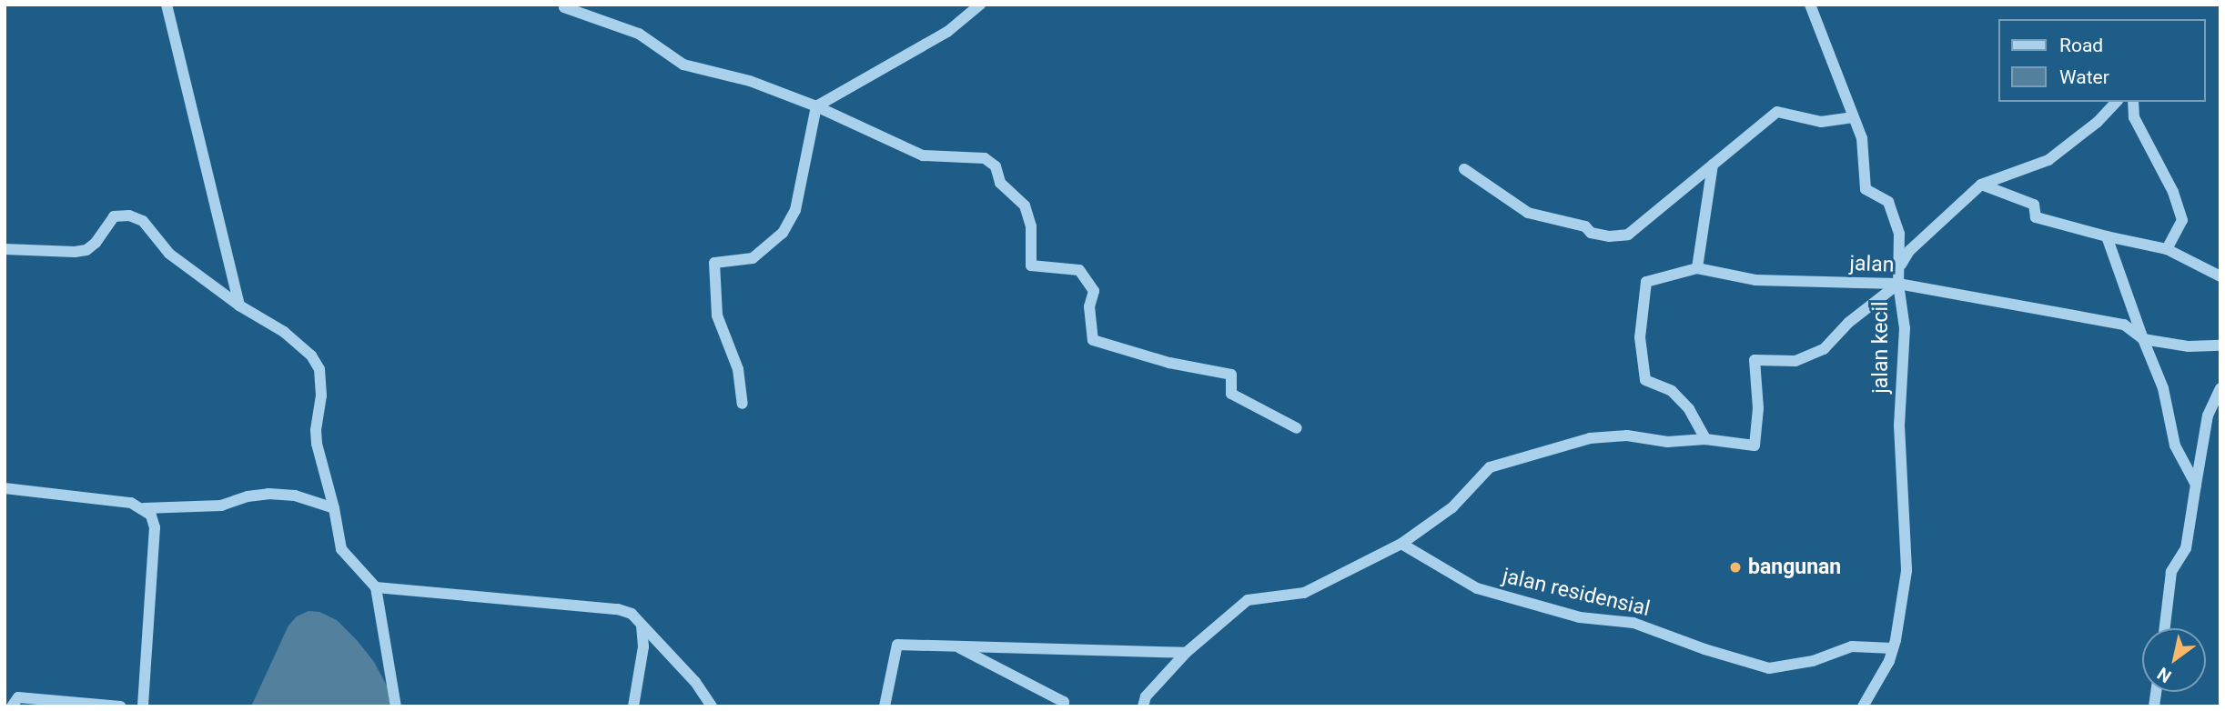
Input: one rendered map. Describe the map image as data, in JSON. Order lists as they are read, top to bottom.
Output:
{
  "streets": {
    "street": ["jalan", "jalan kecil", "jalan residensial"]
  },
  "crossings": [
    ["jalan", "jalan kecil"],
    ["jalan kecil", "jalan residensial"]
  ],
  "places": ["bangunan"],
  "legend": ["Road", "Water"],
  "north": "bottom left"
}
